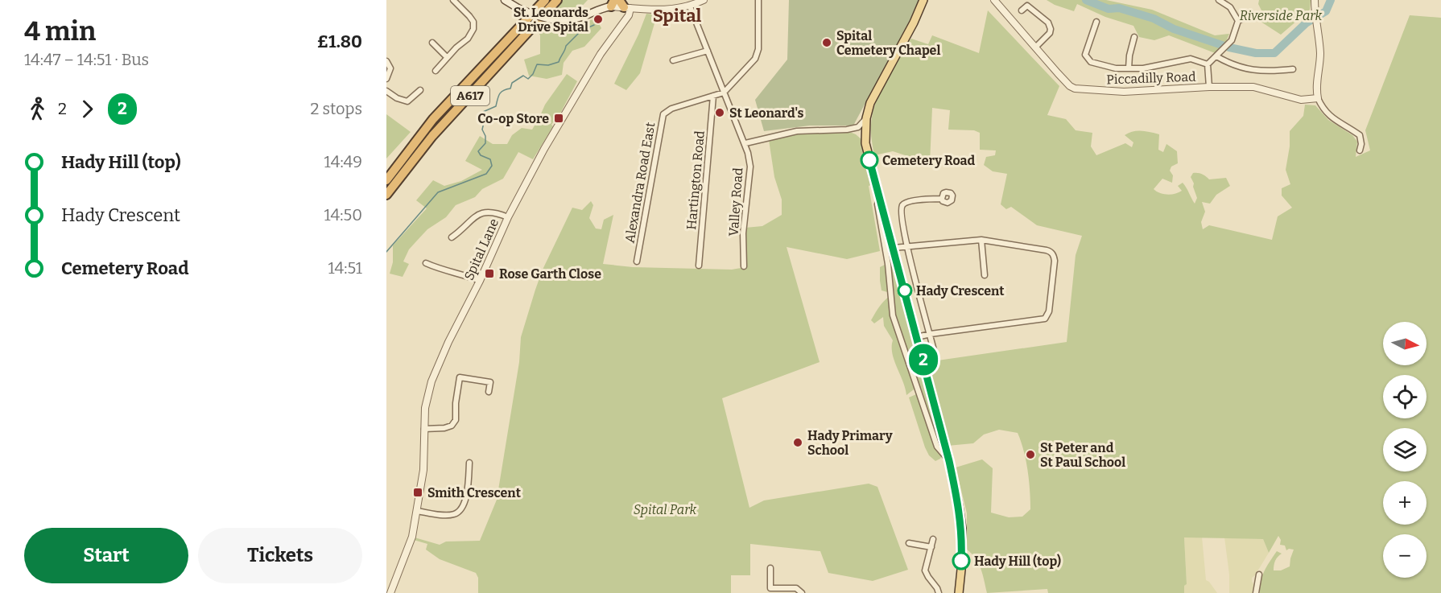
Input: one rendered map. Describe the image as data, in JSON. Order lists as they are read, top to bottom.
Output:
{
  "streets": {
    "highway": ["A617"],
    "street": [
      "Piccadilly Road",
      "Hartington Road",
      "Alexandra Road East",
      "Valley Road",
      "Spital Lane"
    ]
  },
  "crossings": [
    ["Hartington Road", "Alexandra Road East"],
    ["Alexandra Road East", "Valley Road"]
  ],
  "districts": ["Spital"],
  "parks": ["Riverside Park", "Spital Park"],
  "places": {
    "other": [
      "St. Leonards Drive Spital",
      "Spital Cemetery Chapel",
      "St Leonard's",
      "Cemetery Road",
      "Hady Crescent",
      "Hady Primary School",
      "St Peter and St Paul School",
      "Hady Hill (top)"
    ],
    "transit": ["Co-op Store", "Rose Garth Close", "Smith Crescent"]
  },
  "lines": ["bus line 2"],
  "north": "right",
  "page": {
    "heading": ["4 min", "14:47 – 14:51 · Bus", "£1.80"],
    "on_map": "2",
    "legs": ["2", "2", "2 stops"],
    "list": [
      {
        "name": "Hady Hill (top)",
        "value": "14:49"
      },
      {
        "name": "Hady Crescent",
        "value": "14:50"
      },
      {
        "name": "Cemetery Road",
        "value": "14:51"
      }
    ],
    "map_buttons": ["+", "−"],
    "buttons": ["Start", "Tickets"]
  }
}
